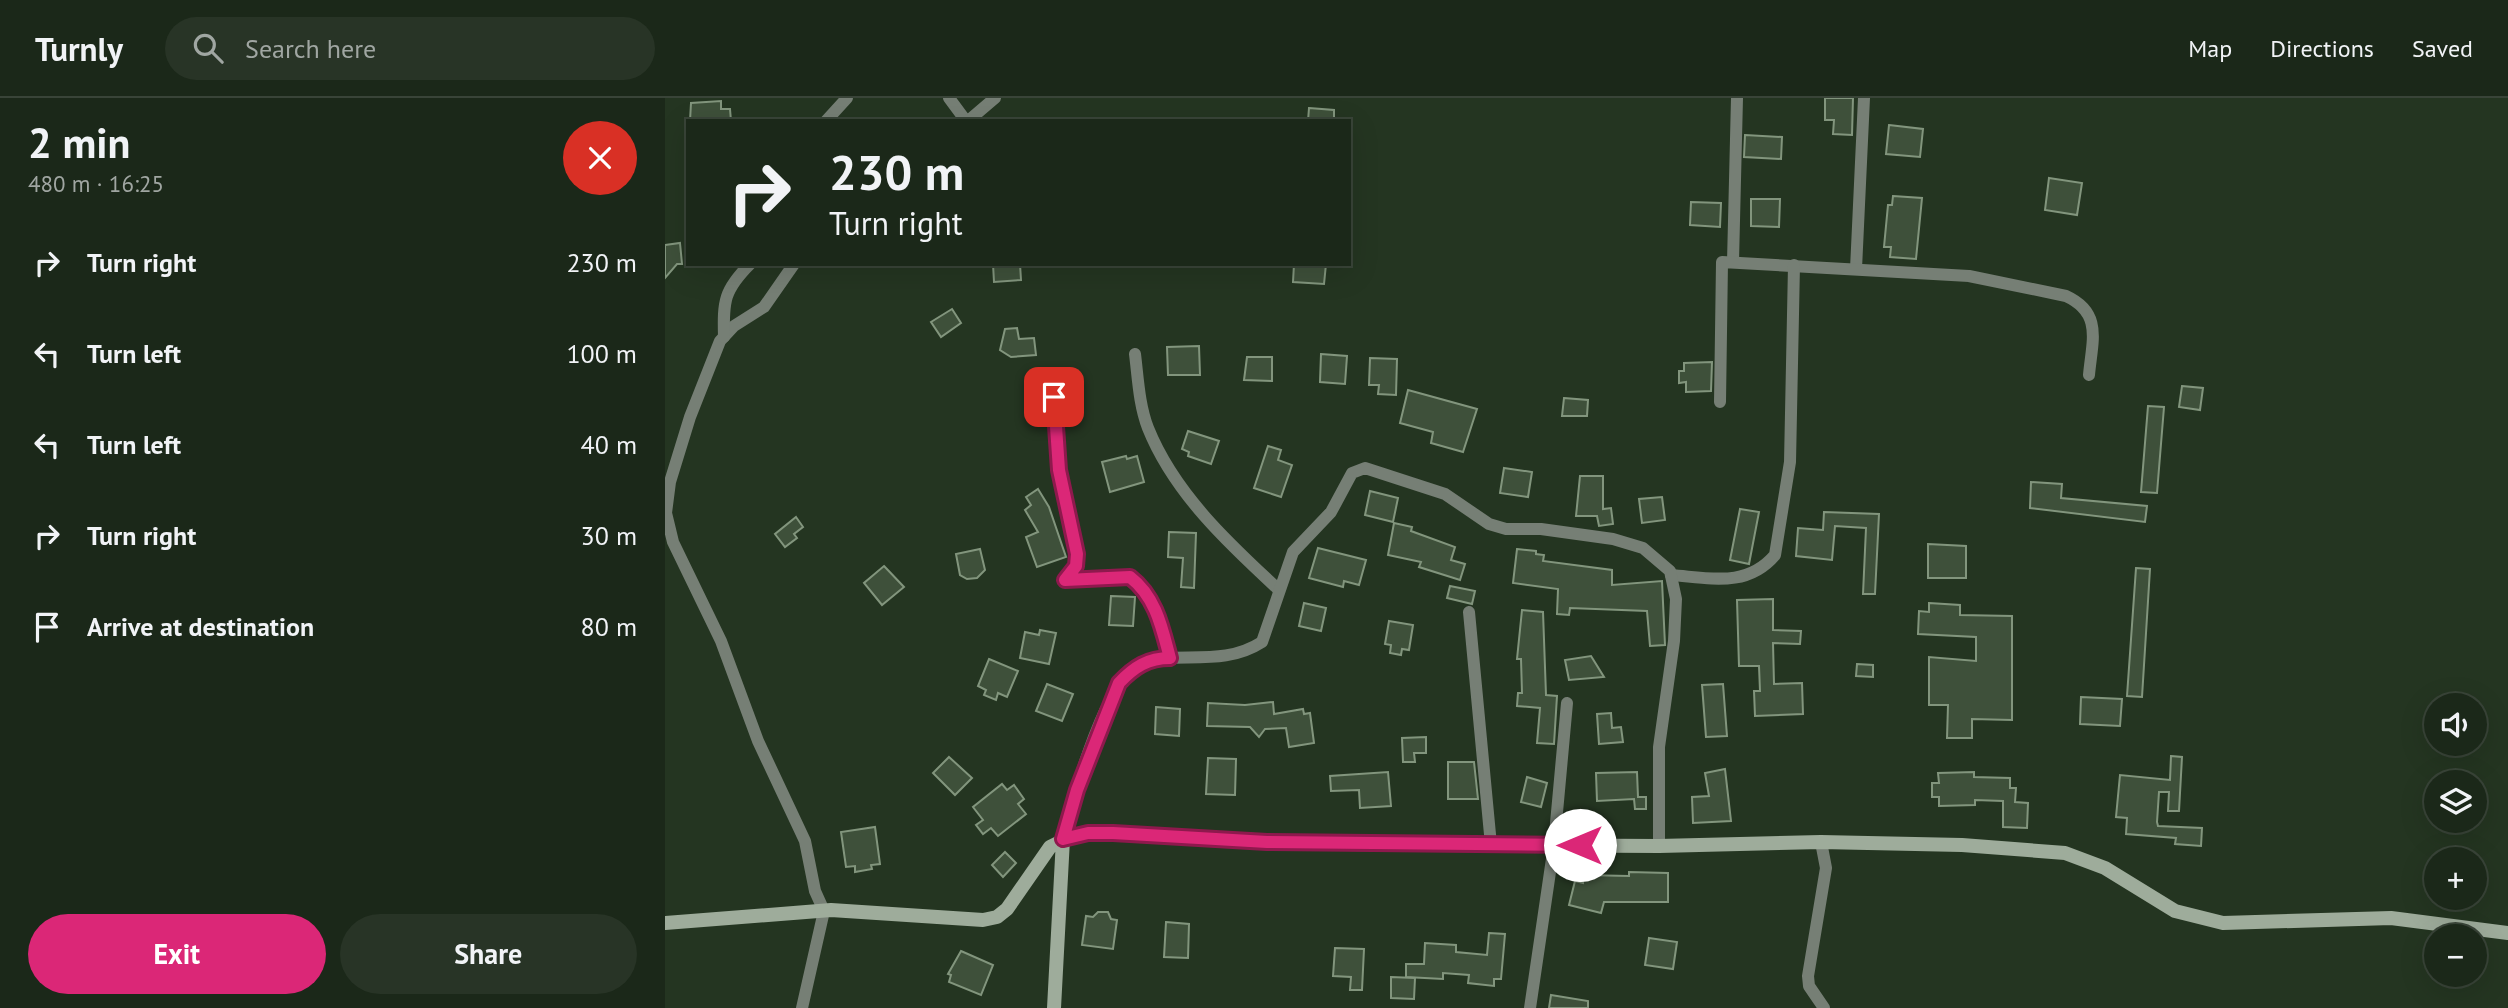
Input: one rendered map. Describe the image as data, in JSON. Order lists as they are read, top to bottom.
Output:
{
  "page": {
    "header": "Turnly",
    "search": "Search here",
    "nav": ["Map", "Directions", "Saved"],
    "heading": ["2 min", "480 m · 16:25"],
    "turn": ["230 m", "Turn right"],
    "list": [
      {
        "name": "Turn right",
        "value": "230 m"
      },
      {
        "name": "Turn left",
        "value": "100 m"
      },
      {
        "name": "Turn left",
        "value": "40 m"
      },
      {
        "name": "Turn right",
        "value": "30 m"
      },
      {
        "name": "Arrive at destination",
        "value": "80 m"
      }
    ],
    "map_buttons": ["+", "−"],
    "buttons": ["Exit", "Share"]
  }
}
